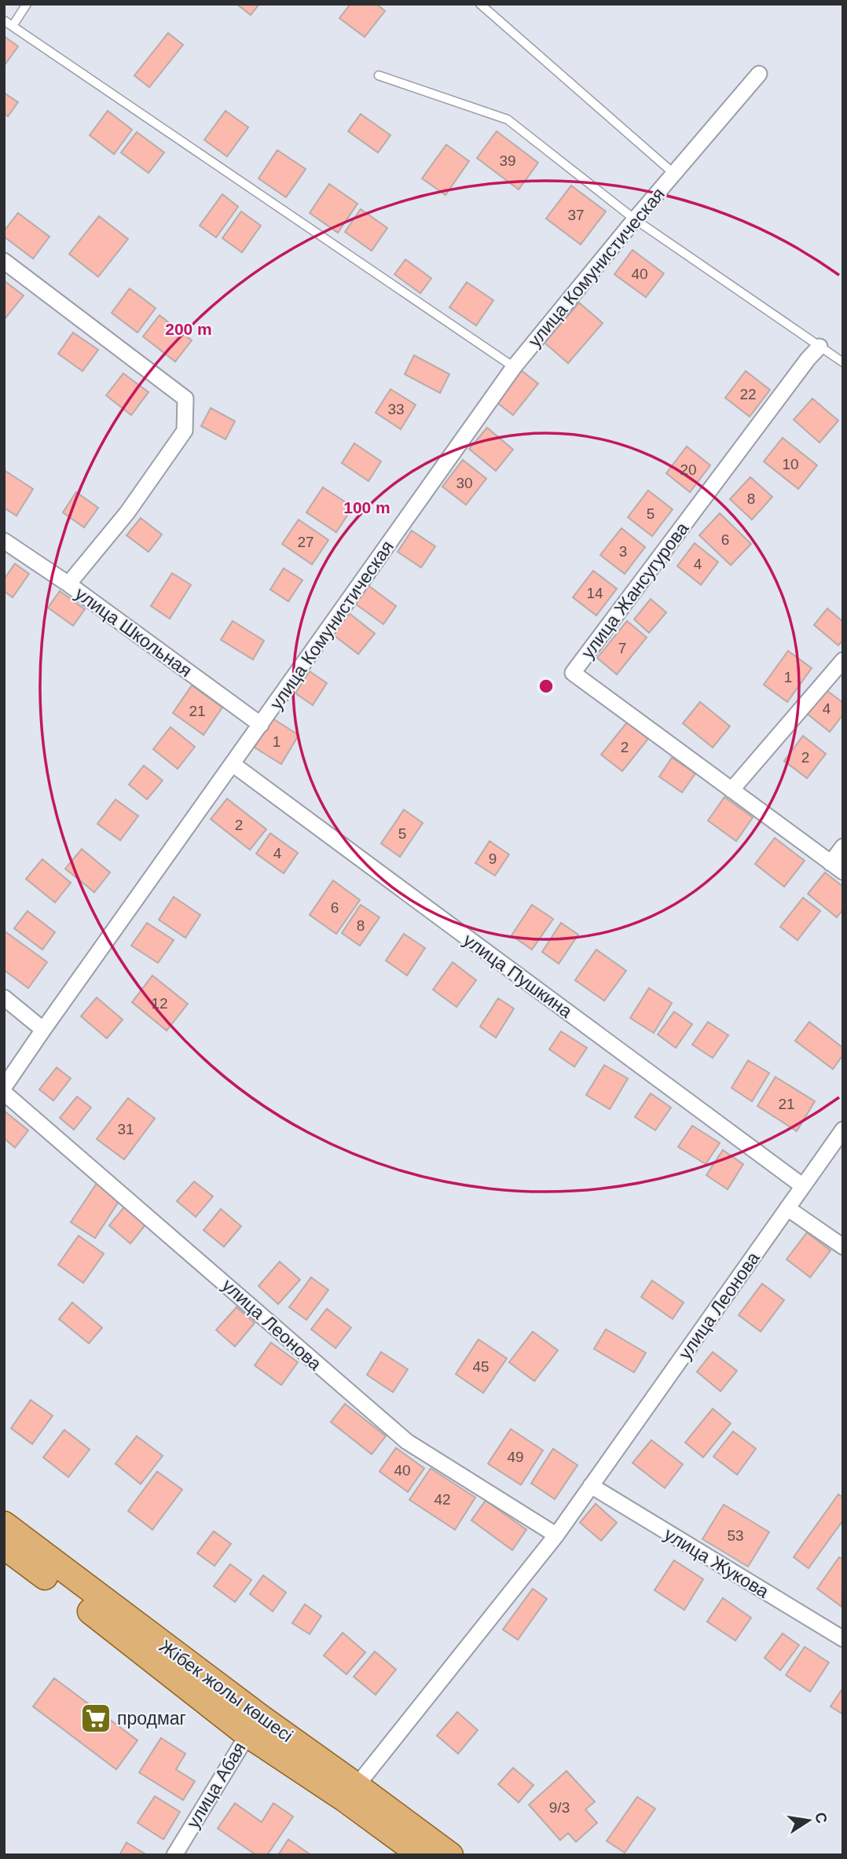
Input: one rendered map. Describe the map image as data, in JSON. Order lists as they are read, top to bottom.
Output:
{
  "streets": {
    "main road": ["Жібек жолы көшесі"],
    "street": [
      "улица Комунистическая",
      "улица Жансугурова",
      "улица Школьная",
      "улица Пушкина",
      "улица Леонова",
      "улица Жукова",
      "улица Абая"
    ]
  },
  "crossings": [
    ["улица Комунистическая", "улица Школьная"],
    ["улица Комунистическая", "улица Пушкина"],
    ["улица Пушкина", "улица Леонова"],
    ["улица Леонова", "улица Жукова"],
    ["улица Леонова", "Жібек жолы көшесі"],
    ["Жібек жолы көшесі", "улица Абая"]
  ],
  "places": {
    "supermarket": ["продмаг"]
  },
  "house_numbers": [
    "39",
    "37",
    "40",
    "22",
    "33",
    "10",
    "20",
    "30",
    "8",
    "5",
    "6",
    "27",
    "3",
    "4",
    "14",
    "7",
    "1",
    "4",
    "21",
    "1",
    "2",
    "2",
    "2",
    "5",
    "4",
    "9",
    "6",
    "8",
    "12",
    "21",
    "31",
    "45",
    "49",
    "40",
    "42",
    "53",
    "9/3"
  ],
  "north": "right",
  "rings": ["200 m", "100 m"]
}
